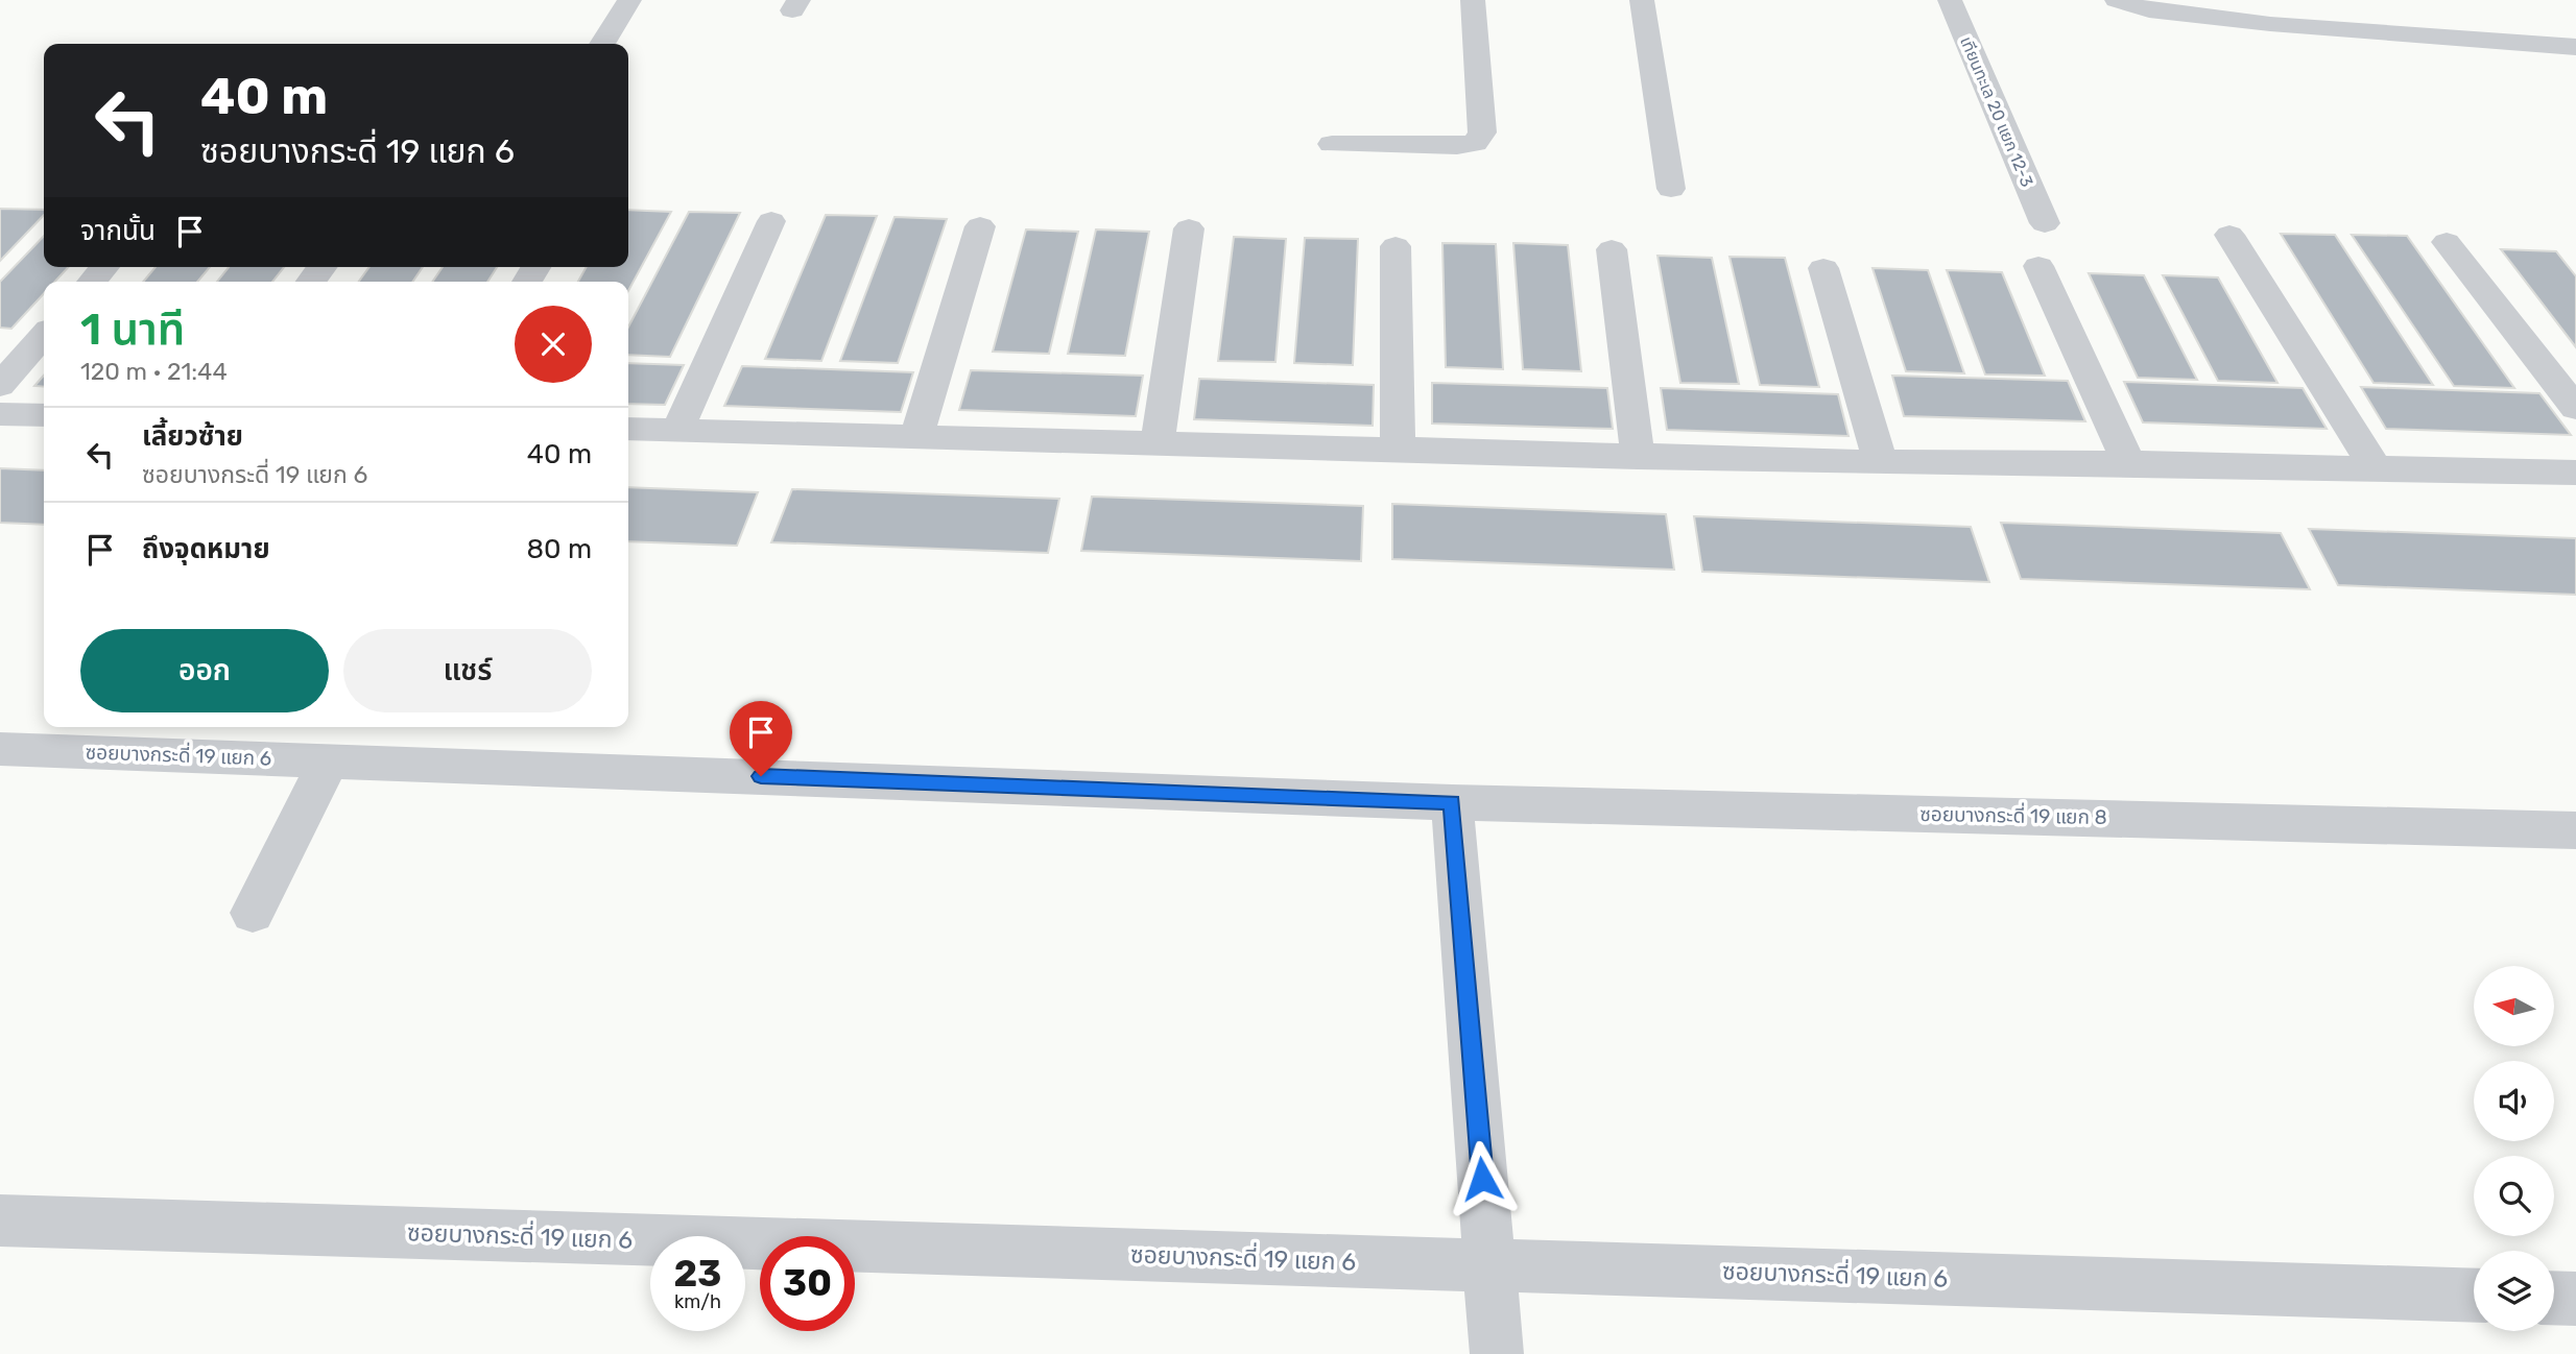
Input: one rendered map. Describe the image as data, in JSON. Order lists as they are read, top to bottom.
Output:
{
  "streets": {
    "street": ["เทียนทะเล 20 แยก 12-3", "ซอยบางกระดี่ 19 แยก 6", "ซอยบางกระดี่ 19 แยก 8"]
  },
  "crossings": [
    ["ซอยบางกระดี่ 19 แยก 6", "ซอยบางกระดี่ 19 แยก 8"]
  ],
  "north": "left",
  "page": {
    "turn": ["40 m", "ซอยบางกระดี่ 19 แยก 6"],
    "then": "จากนั้น",
    "heading": ["1 นาที", "120 m · 21:44"],
    "list": [
      {
        "name": "เลี้ยวซ้าย",
        "note": "ซอยบางกระดี่ 19 แยก 6",
        "value": "40 m"
      },
      {
        "name": "ถึงจุดหมาย",
        "value": "80 m"
      }
    ],
    "buttons": ["ออก", "แชร์"],
    "speed": "23 km/h",
    "limit": "30"
  }
}
